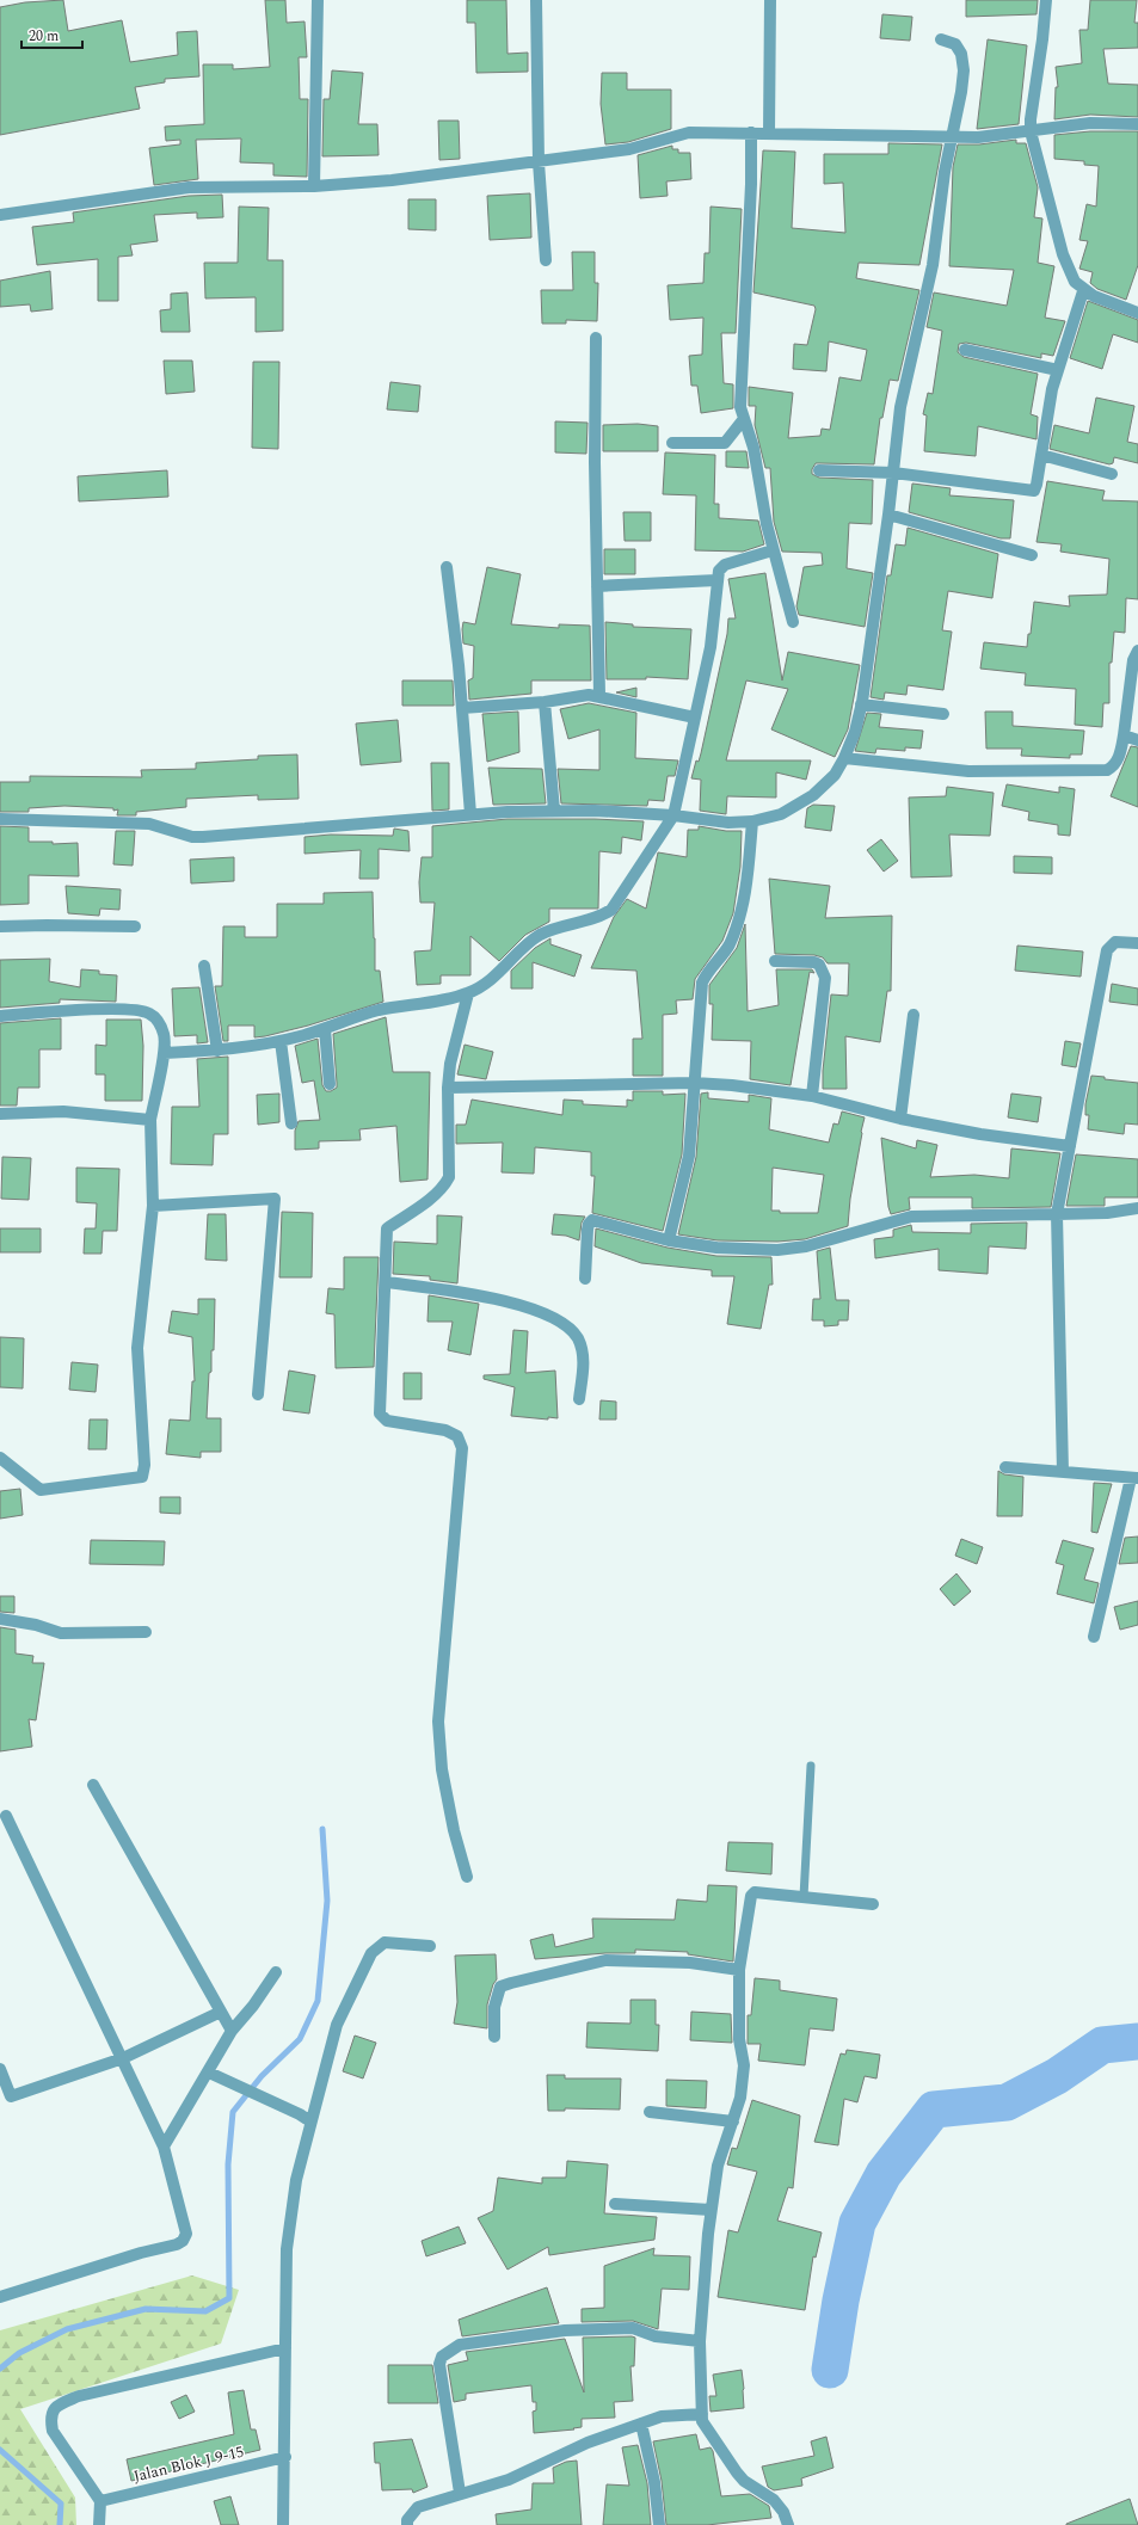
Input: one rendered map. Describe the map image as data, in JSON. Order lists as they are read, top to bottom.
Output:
{
  "streets": {
    "street": ["Jalan Blok J 9-15"]
  },
  "scale_bar": "20 m"
}
